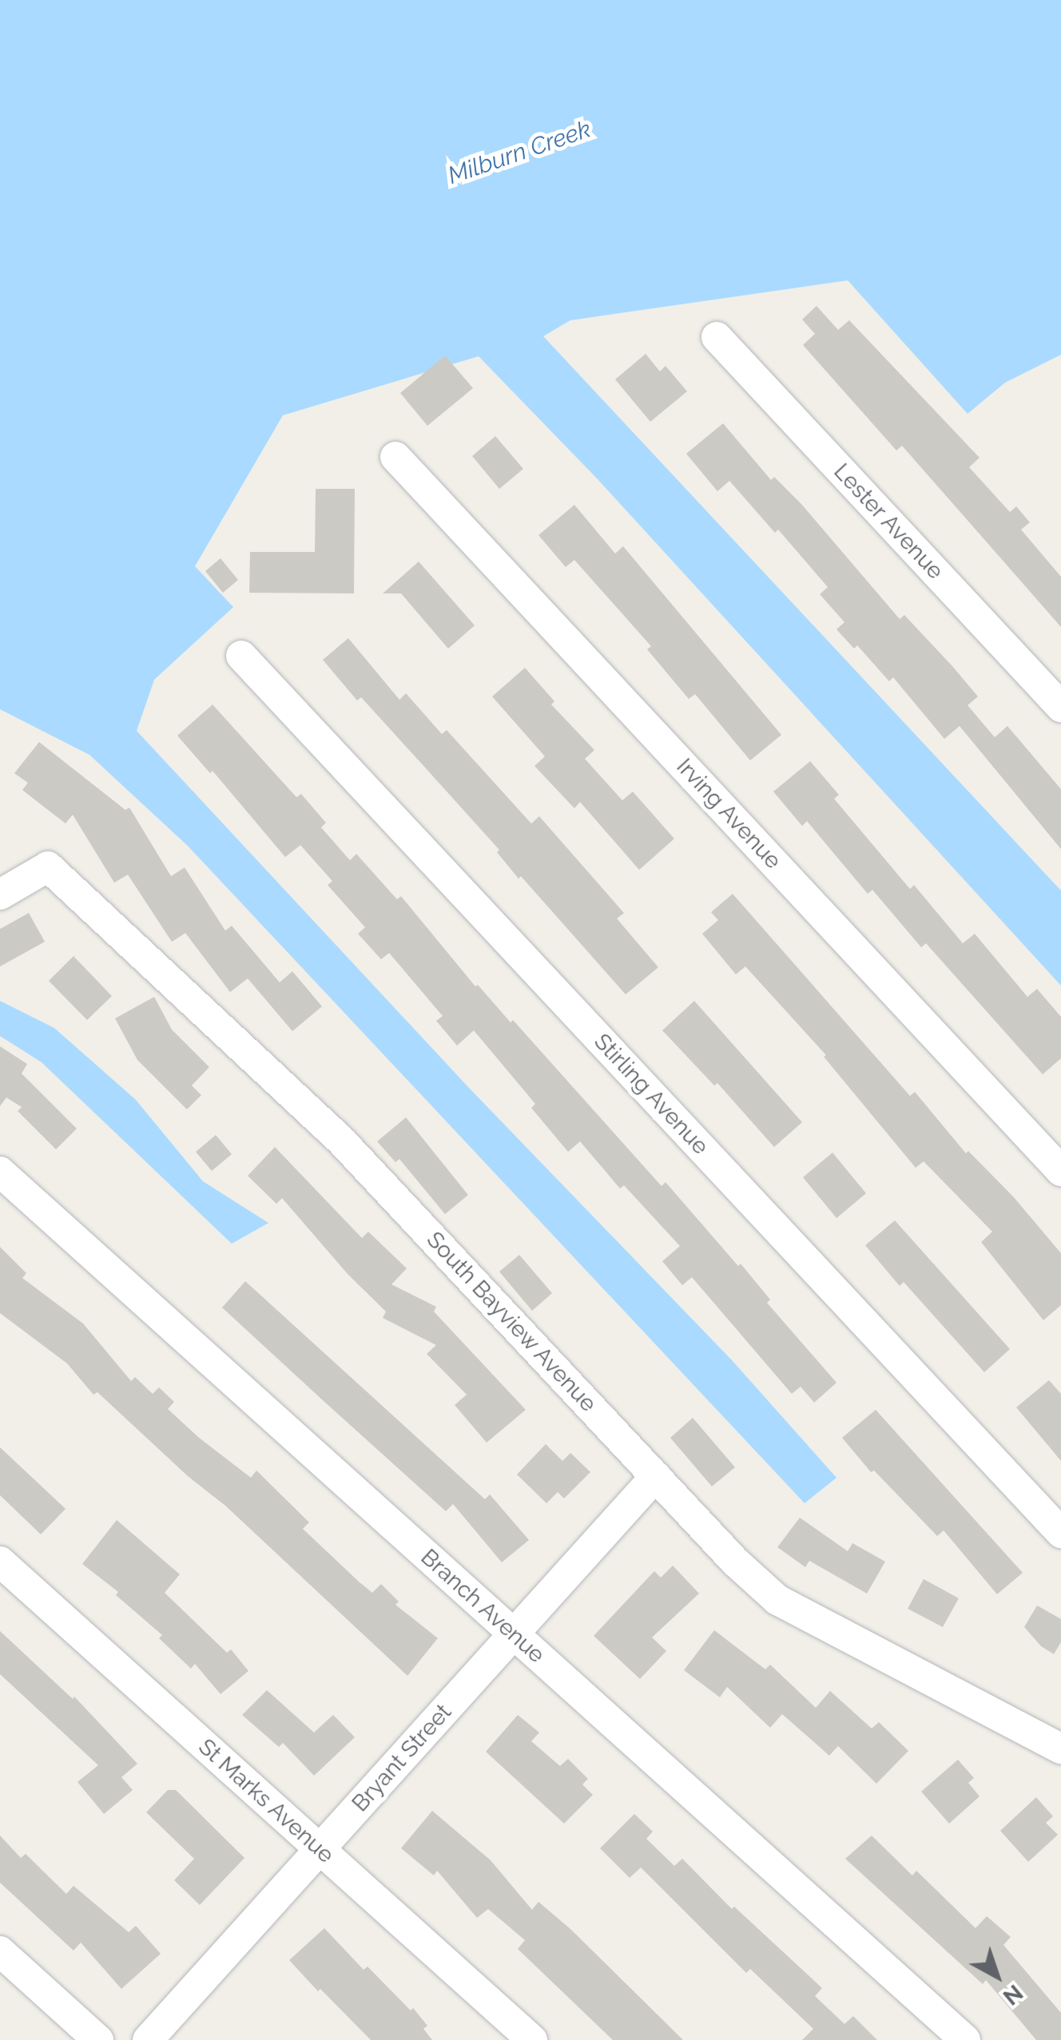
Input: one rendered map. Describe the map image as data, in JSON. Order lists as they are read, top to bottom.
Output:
{
  "streets": {
    "street": [
      "Lester Avenue",
      "Irving Avenue",
      "Stirling Avenue",
      "South Bayview Avenue",
      "Branch Avenue",
      "Bryant Street",
      "St Marks Avenue"
    ]
  },
  "crossings": [
    ["South Bayview Avenue", "Bryant Street"],
    ["Branch Avenue", "Bryant Street"],
    ["Bryant Street", "St Marks Avenue"]
  ],
  "water": ["Milburn Creek"],
  "north": "bottom right"
}
